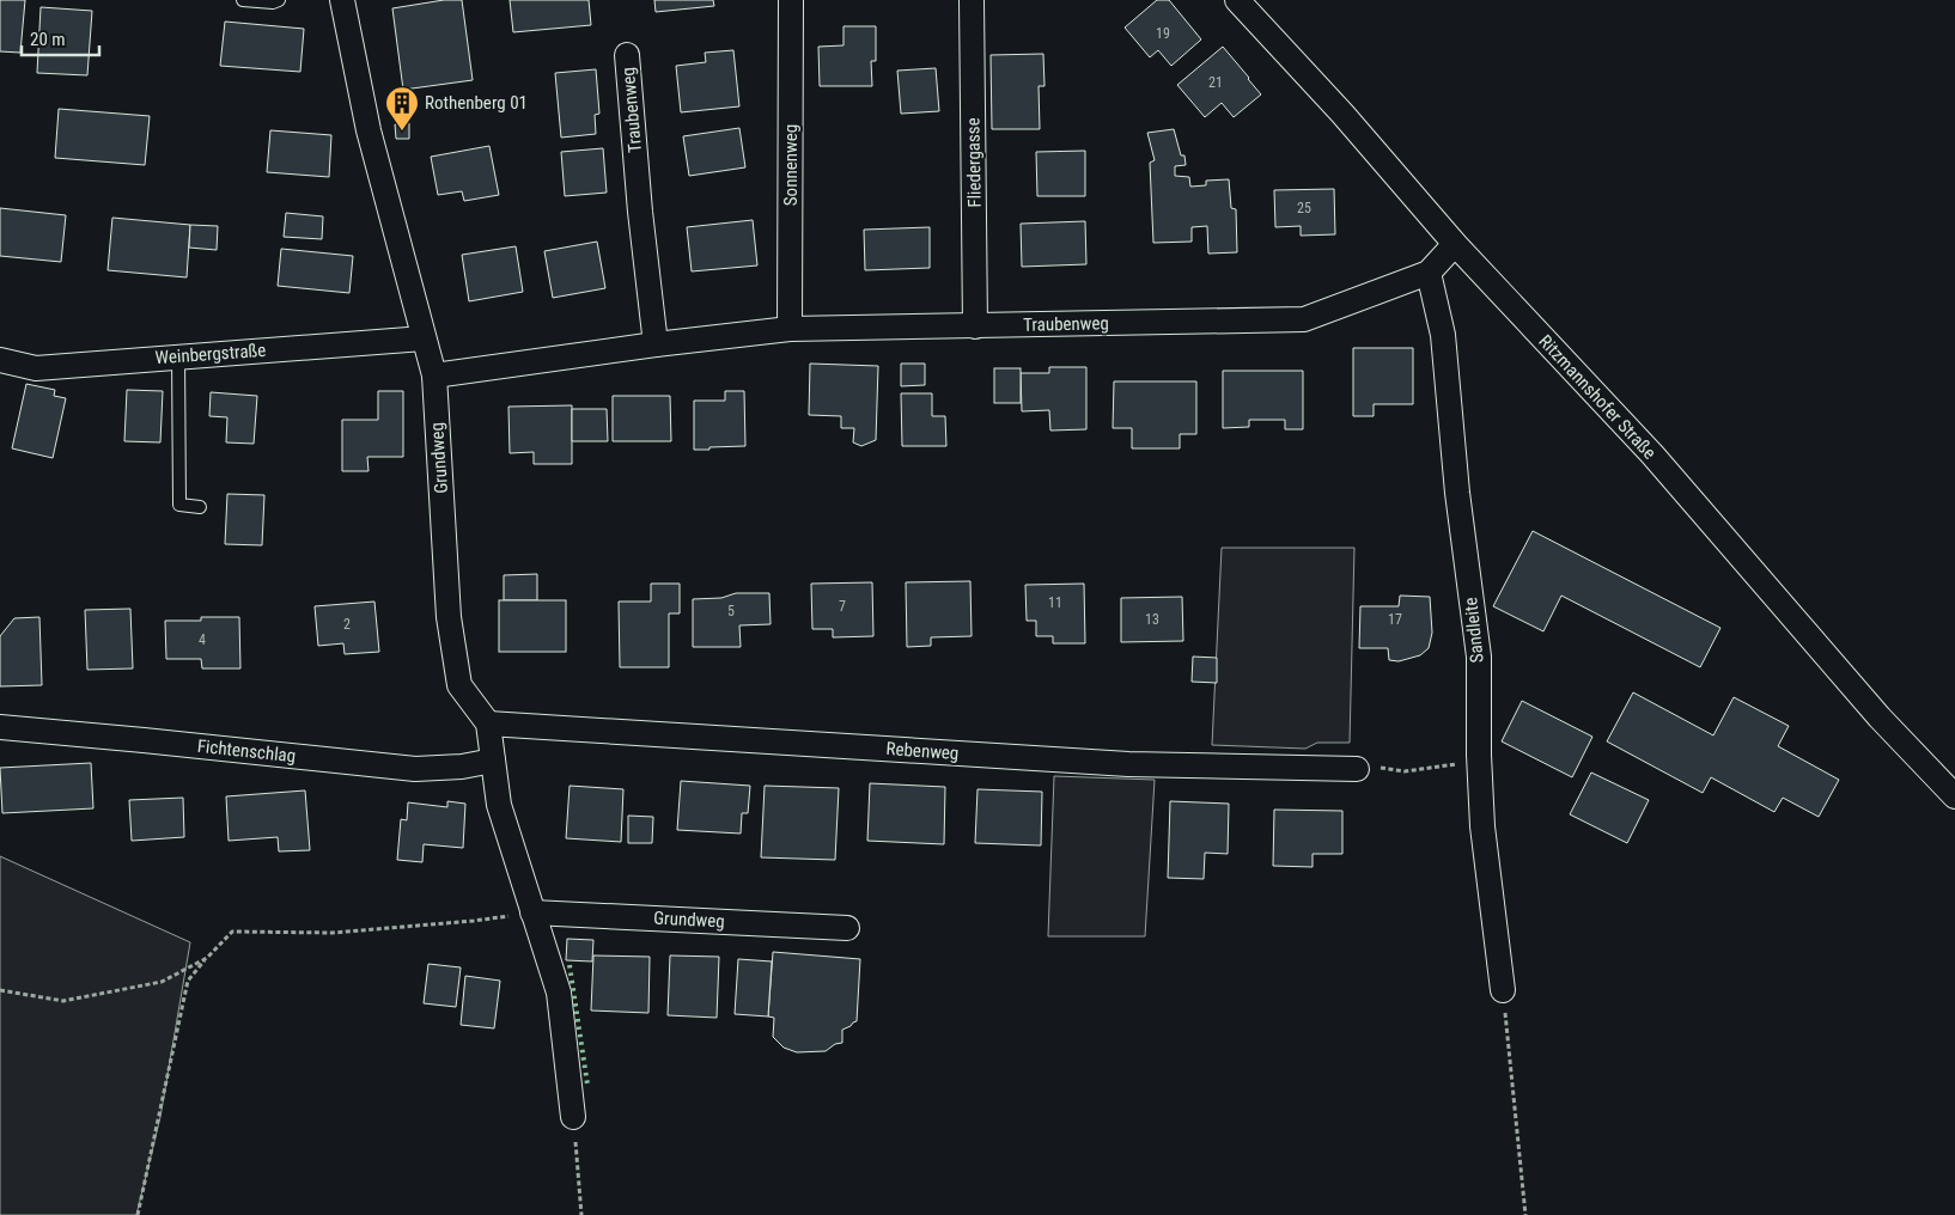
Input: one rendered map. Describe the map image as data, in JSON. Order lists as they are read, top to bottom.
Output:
{
  "streets": {
    "street": [
      "Traubenweg",
      "Fliedergasse",
      "Sonnenweg",
      "Weinbergstraße",
      "Ritzmannshofer Straße",
      "Grundweg",
      "Sandleite",
      "Fichtenschlag",
      "Rebenweg"
    ]
  },
  "crossings": [
    ["Traubenweg", "Fliedergasse"],
    ["Traubenweg", "Sonnenweg"],
    ["Traubenweg", "Ritzmannshofer Straße"],
    ["Traubenweg", "Grundweg"],
    ["Traubenweg", "Sandleite"],
    ["Weinbergstraße", "Grundweg"],
    ["Grundweg", "Fichtenschlag"],
    ["Grundweg", "Rebenweg"]
  ],
  "places": {
    "building": ["Rothenberg 01"]
  },
  "house_numbers": [
    "19",
    "21",
    "25",
    "11",
    "7",
    "5",
    "13",
    "17",
    "2",
    "4"
  ],
  "scale_bar": "20 m"
}
